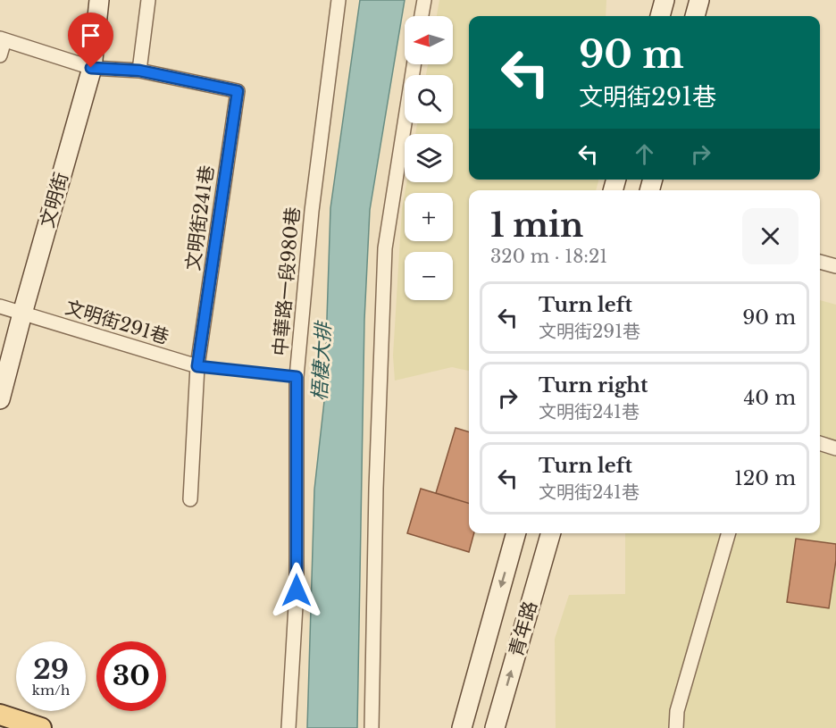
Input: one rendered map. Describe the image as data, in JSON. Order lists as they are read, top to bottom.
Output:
{
  "streets": {
    "street": [
      "文明街",
      "文明街241巷",
      "中華路一段980巷",
      "文明街291巷",
      "青年路"
    ]
  },
  "crossings": [
    ["文明街", "文明街241巷"],
    ["文明街", "文明街291巷"],
    ["文明街241巷", "文明街291巷"],
    ["中華路一段980巷", "文明街291巷"]
  ],
  "water": ["梧棲大排"],
  "north": "left",
  "page": {
    "map_buttons": ["+", "−"],
    "turn": ["90 m", "文明街291巷"],
    "heading": ["1 min", "320 m · 18:21"],
    "list": [
      {
        "name": "Turn left",
        "note": "文明街291巷",
        "value": "90 m"
      },
      {
        "name": "Turn right",
        "note": "文明街241巷",
        "value": "40 m"
      },
      {
        "name": "Turn left",
        "note": "文明街241巷",
        "value": "120 m"
      }
    ],
    "speed": "29 km/h",
    "limit": "30"
  }
}
